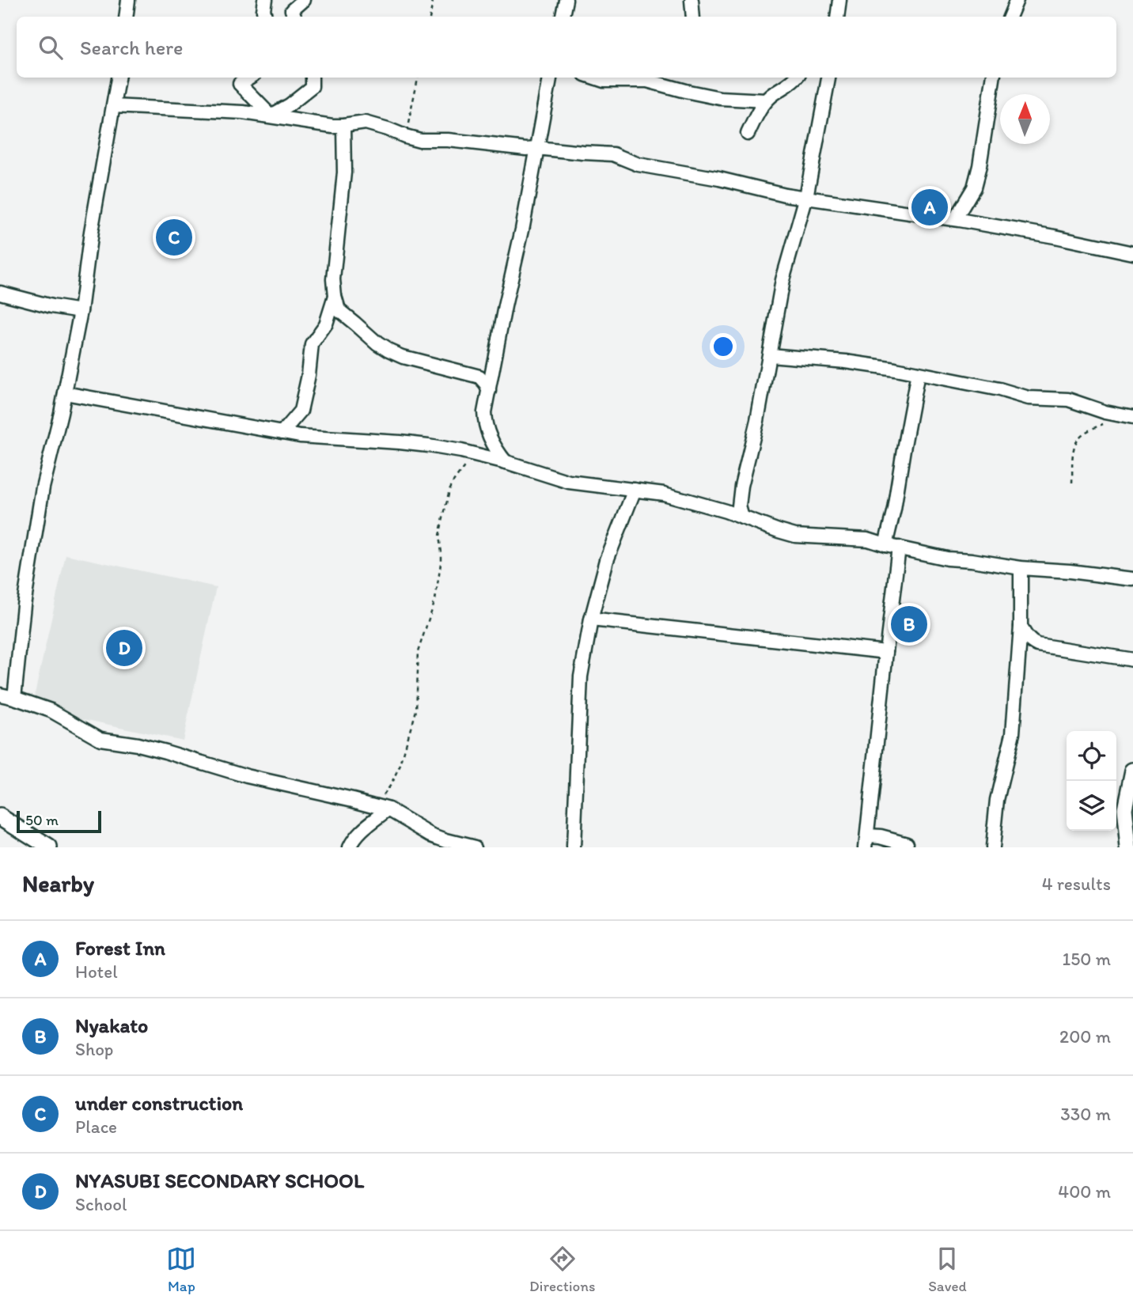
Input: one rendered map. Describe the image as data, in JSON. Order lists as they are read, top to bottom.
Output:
{
  "scale_bar": "50 m",
  "north": "top",
  "page": {
    "search": "Search here",
    "pins": [
      "A",
      "C",
      "B",
      "D"
    ],
    "scale": "50 m",
    "heading": ["Nearby", "4 results"],
    "list": [
      {
        "mark": "A",
        "name": "Forest Inn",
        "note": "Hotel",
        "value": "150 m"
      },
      {
        "mark": "B",
        "name": "Nyakato",
        "note": "Shop",
        "value": "200 m"
      },
      {
        "mark": "C",
        "name": "under construction",
        "note": "Place",
        "value": "330 m"
      },
      {
        "mark": "D",
        "name": "NYASUBI SECONDARY SCHOOL",
        "note": "School",
        "value": "400 m"
      }
    ],
    "nav": ["Map", "Directions", "Saved"]
  }
}
